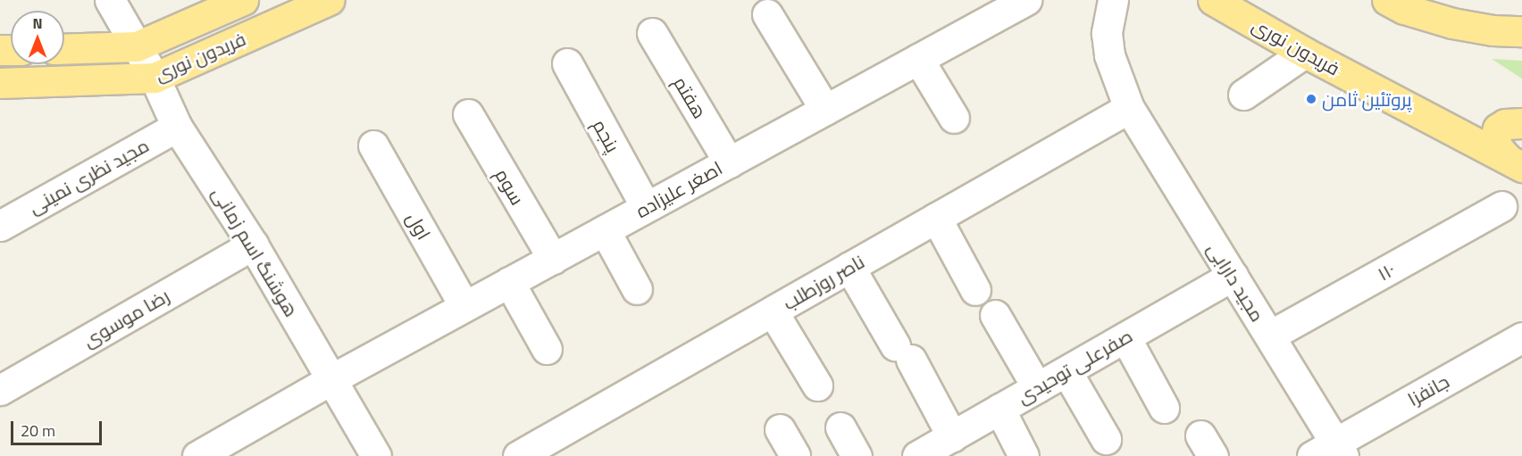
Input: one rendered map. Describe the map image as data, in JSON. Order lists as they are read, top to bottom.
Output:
{
  "streets": {
    "main road": ["فریدون نوری"],
    "street": [
      "هفتم",
      "پنجم",
      "مجید نظری نمینی",
      "سوم",
      "اصغر علیزاده",
      "اول",
      "هوشنگ اسم زمانی",
      "۱۱۰",
      "ناصر روزطلب",
      "مجید دارابی",
      "رضا موسوی",
      "صفرعلی توحیدی",
      "جانفزا"
    ]
  },
  "crossings": [
    ["فریدون نوری", "هوشنگ اسم زمانی"],
    ["هفتم", "اصغر علیزاده"],
    ["پنجم", "اصغر علیزاده"],
    ["مجید نظری نمینی", "هوشنگ اسم زمانی"],
    ["سوم", "اصغر علیزاده"],
    ["اصغر علیزاده", "اول"],
    ["اصغر علیزاده", "هوشنگ اسم زمانی"],
    ["هوشنگ اسم زمانی", "رضا موسوی"],
    ["۱۱۰", "مجید دارابی"],
    ["ناصر روزطلب", "مجید دارابی"],
    ["مجید دارابی", "صفرعلی توحیدی"],
    ["مجید دارابی", "جانفزا"]
  ],
  "places": ["پروتئین ثامن"],
  "scale_bar": "20 m",
  "north": "top"
}
